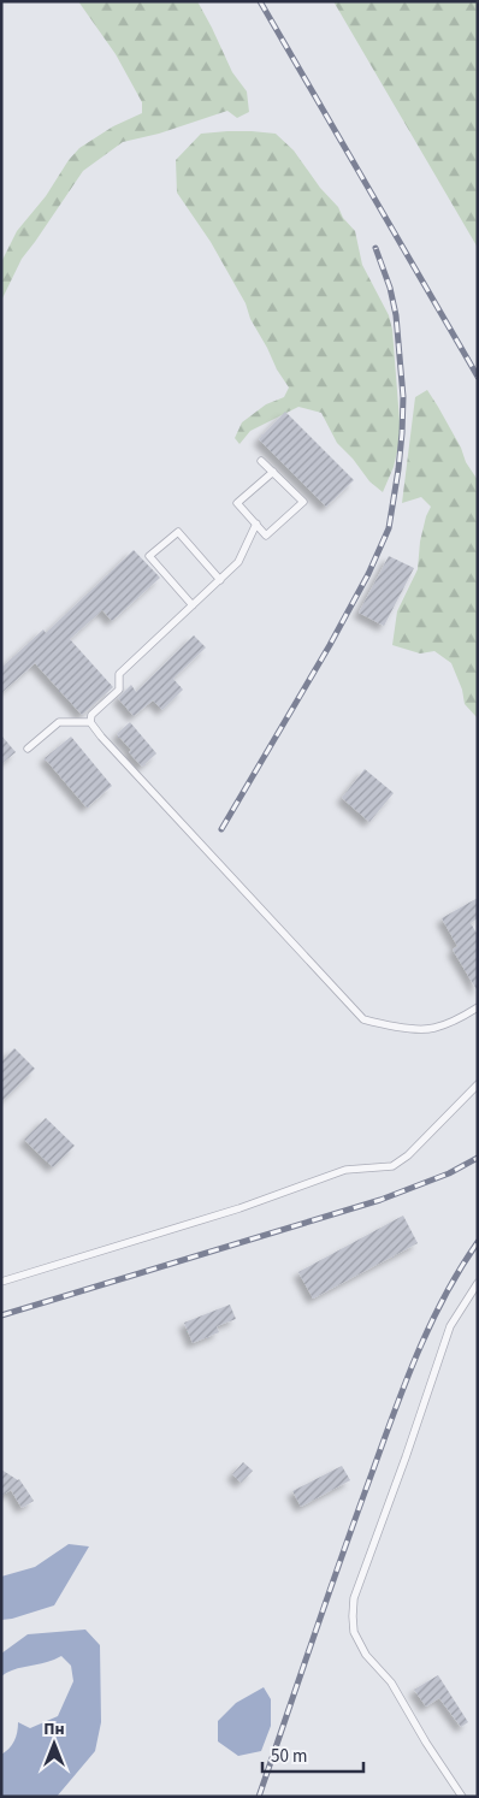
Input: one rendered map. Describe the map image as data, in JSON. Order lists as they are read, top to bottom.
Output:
{
  "scale_bar": "50 m",
  "north": "top"
}
